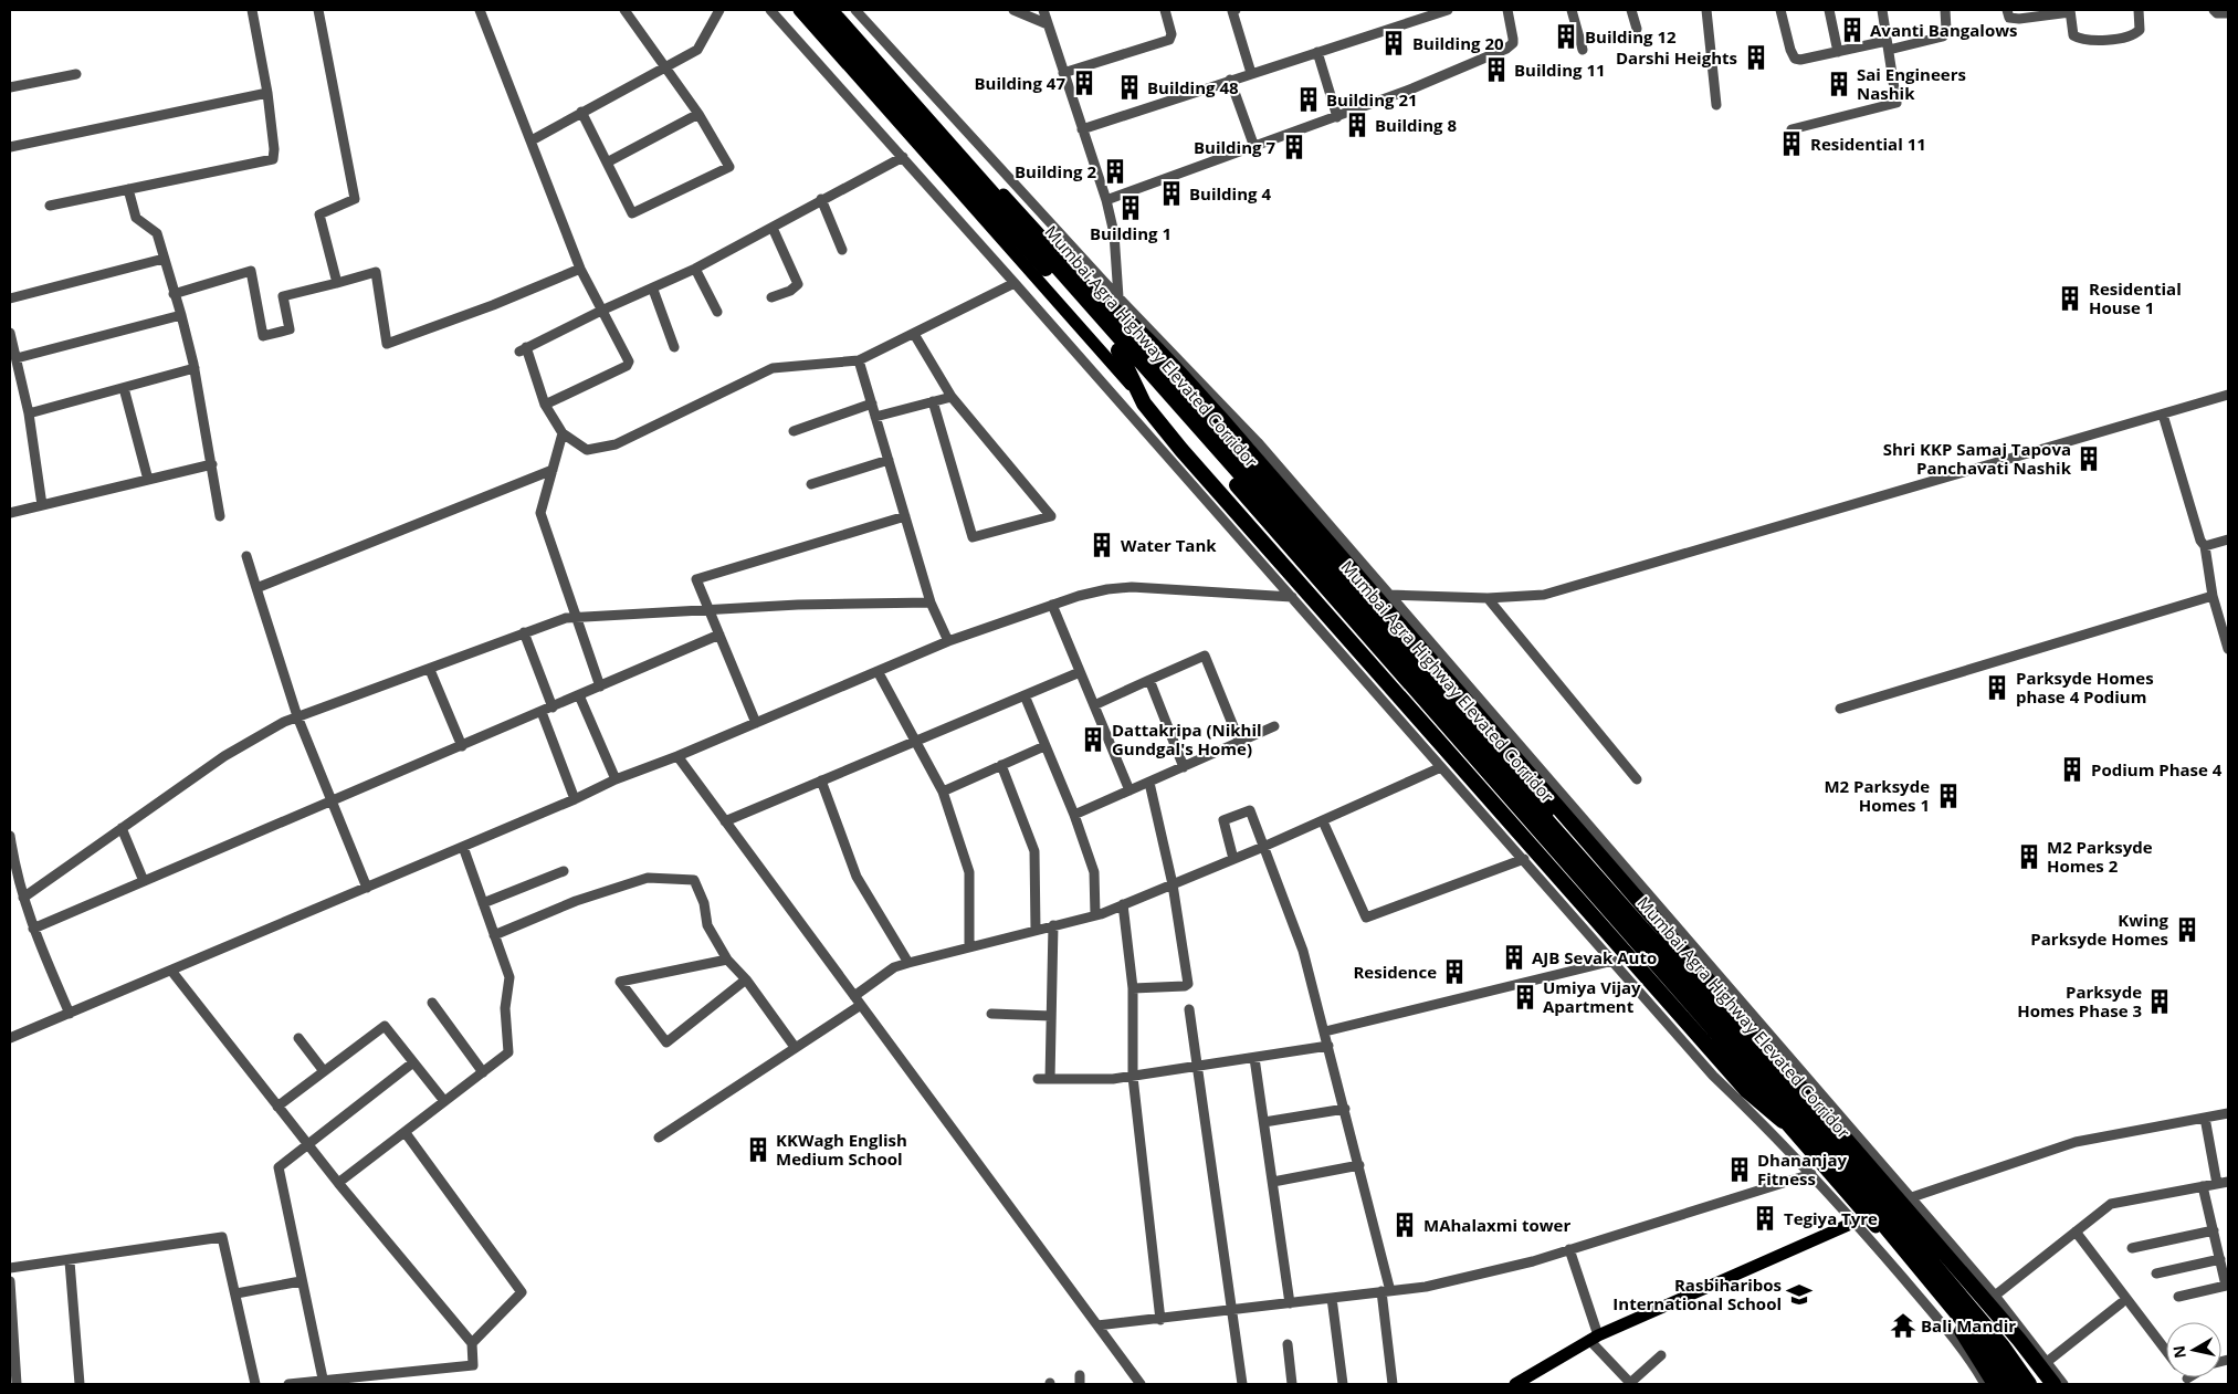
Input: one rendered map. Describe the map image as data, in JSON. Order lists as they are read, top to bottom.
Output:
{
  "streets": {
    "highway": ["Mumbai Agra Highway Elevated Corridor"]
  },
  "places": {
    "building": [
      "Avanti Bangalows",
      "Building 12",
      "Building 20",
      "Darshi Heights",
      "Building 11",
      "Building 47",
      "Sai Engineers Nashik",
      "Building 48",
      "Building 21",
      "Building 8",
      "Residential 11",
      "Building 7",
      "Building 2",
      "Building 4",
      "Building 1",
      "Residential House 1",
      "Shri KKP Samaj Tapova Panchavati Nashik",
      "Water Tank",
      "Parksyde Homes phase 4 Podium",
      "Dattakripa (Nikhil Gundgal's Home)",
      "Podium Phase 4",
      "M2 Parksyde Homes 1",
      "M2 Parksyde Homes 2",
      "Kwing Parksyde Homes",
      "AJB Sevak Auto",
      "Residence",
      "Umiya Vijay Apartment",
      "Parksyde Homes Phase 3",
      "KKWagh English Medium School",
      "Dhananjay Fitness",
      "Tegiya Tyre",
      "MAhalaxmi tower"
    ],
    "school or university": ["Rasbiharibos International School"],
    "temple": ["Bali Mandir"]
  },
  "north": "left"
}
